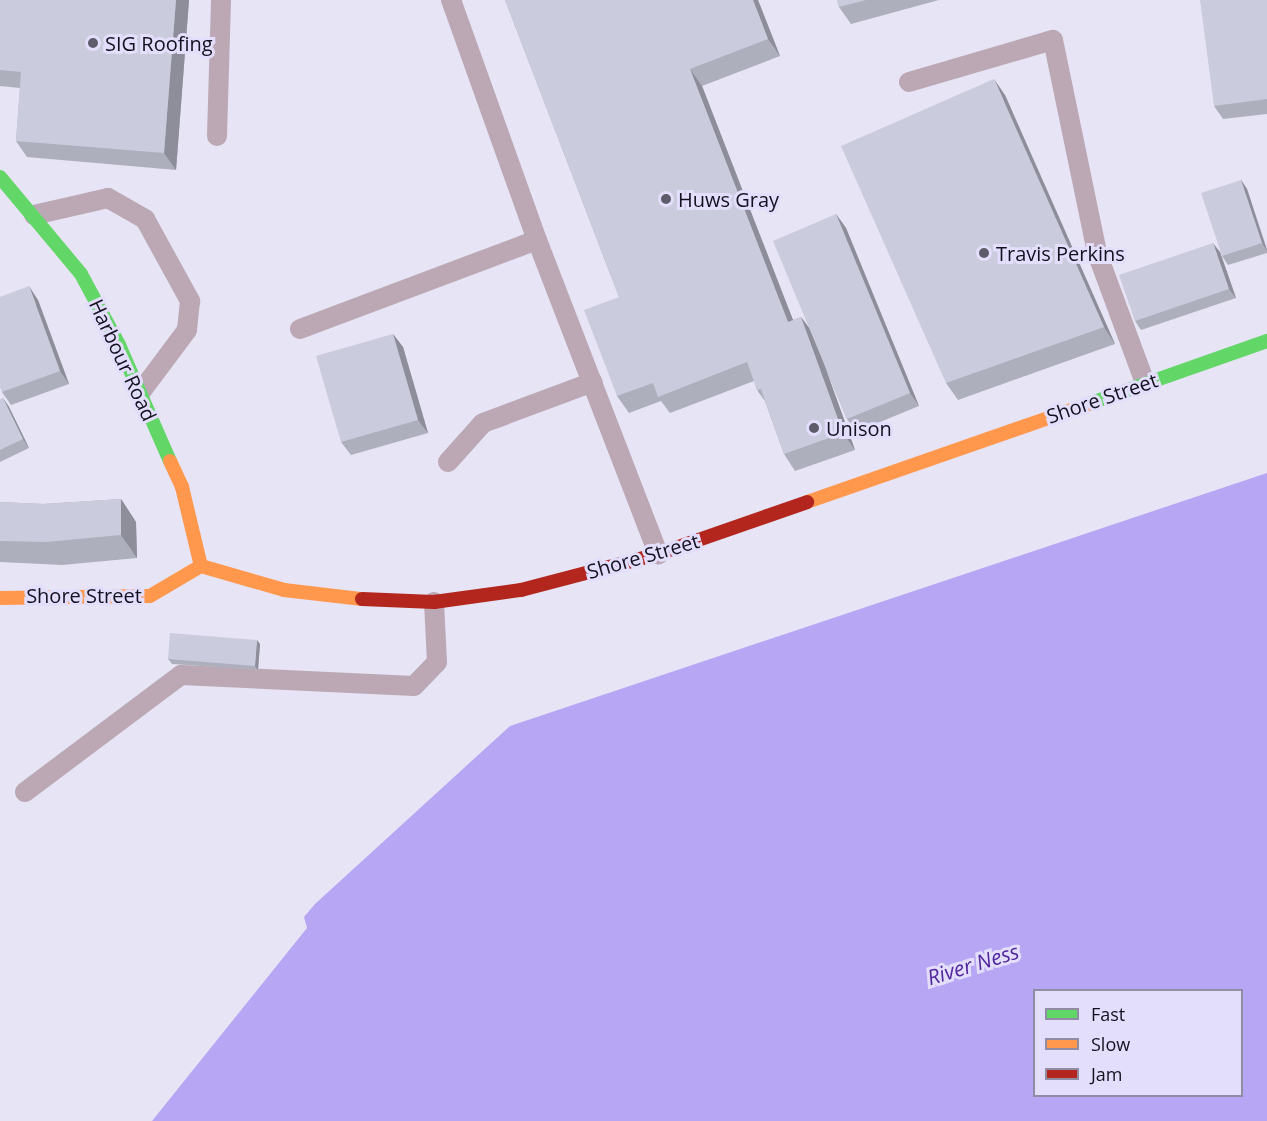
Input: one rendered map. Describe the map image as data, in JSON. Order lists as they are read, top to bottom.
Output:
{
  "streets": {
    "street": ["Harbour Road", "Shore Street"]
  },
  "crossings": [
    ["Harbour Road", "Shore Street"]
  ],
  "water": ["River Ness"],
  "places": [
    "SIG Roofing",
    "Huws Gray",
    "Travis Perkins",
    "Unison"
  ],
  "legend": ["Fast", "Slow", "Jam"]
}
